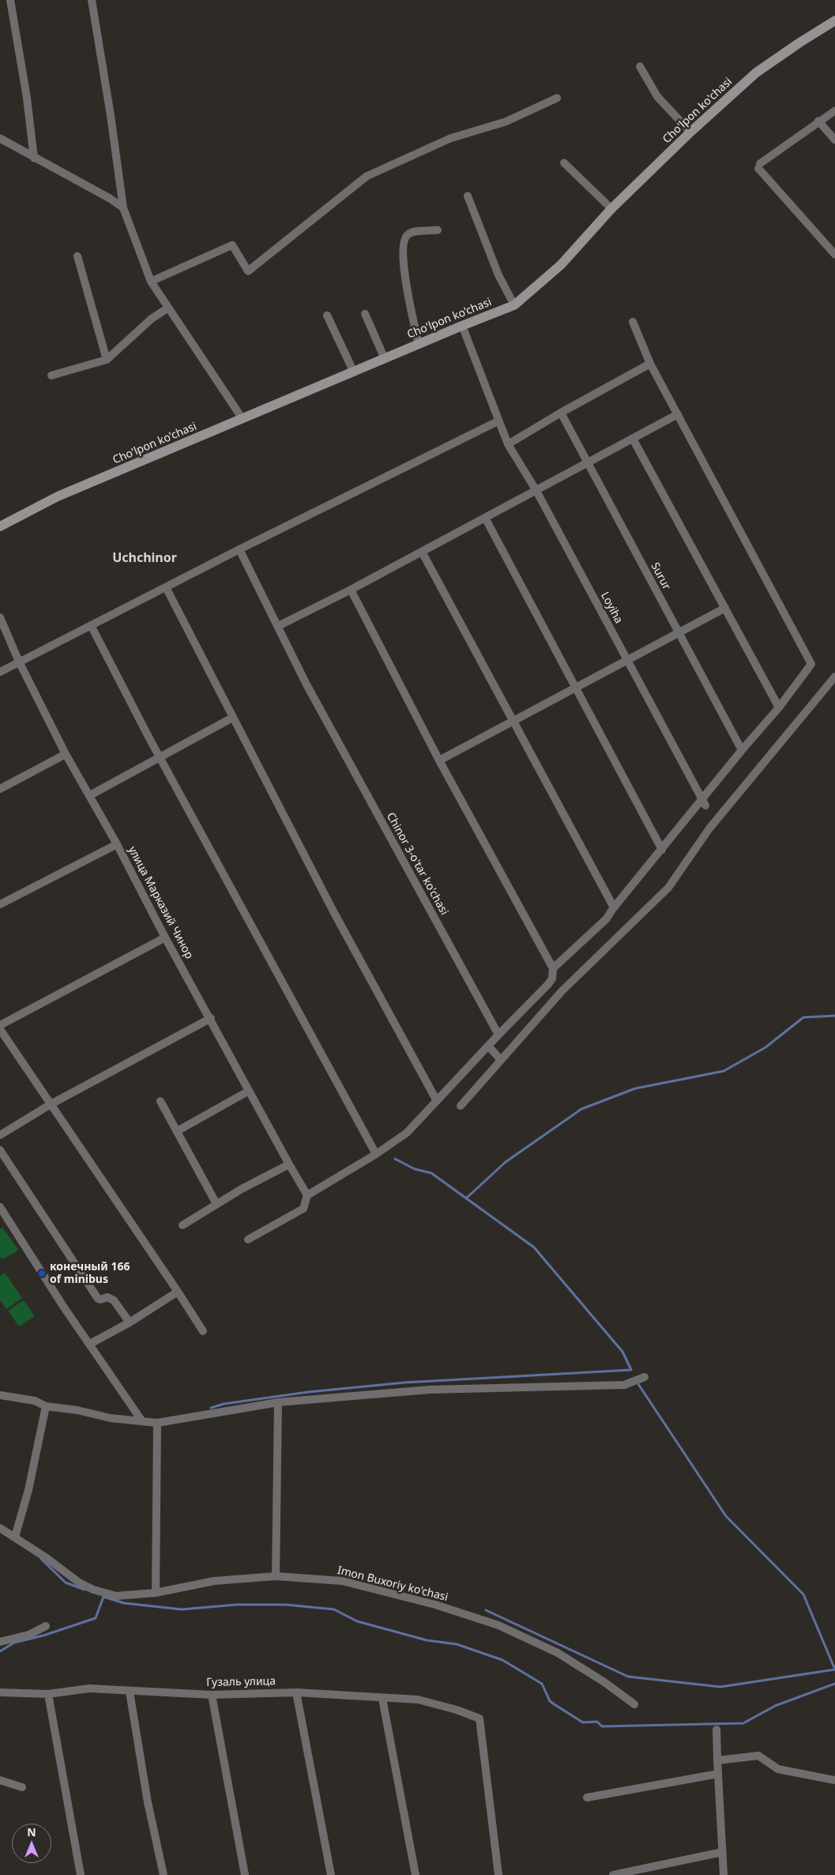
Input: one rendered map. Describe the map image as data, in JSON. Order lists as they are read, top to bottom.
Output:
{
  "streets": {
    "main road": ["Cho'lpon ko'chasi"],
    "street": [
      "Surur",
      "Loyiha",
      "Chinor 3-o'tar ko'chasi",
      "улица Марказий Чинор",
      "Imon Buxoriy ko'chasi",
      "Гузаль улица"
    ]
  },
  "crossings": [
    ["Cho'lpon ko'chasi", "Loyiha"]
  ],
  "districts": ["Uchchinor"],
  "places": ["конечный 166 of minibus"],
  "north": "top"
}
